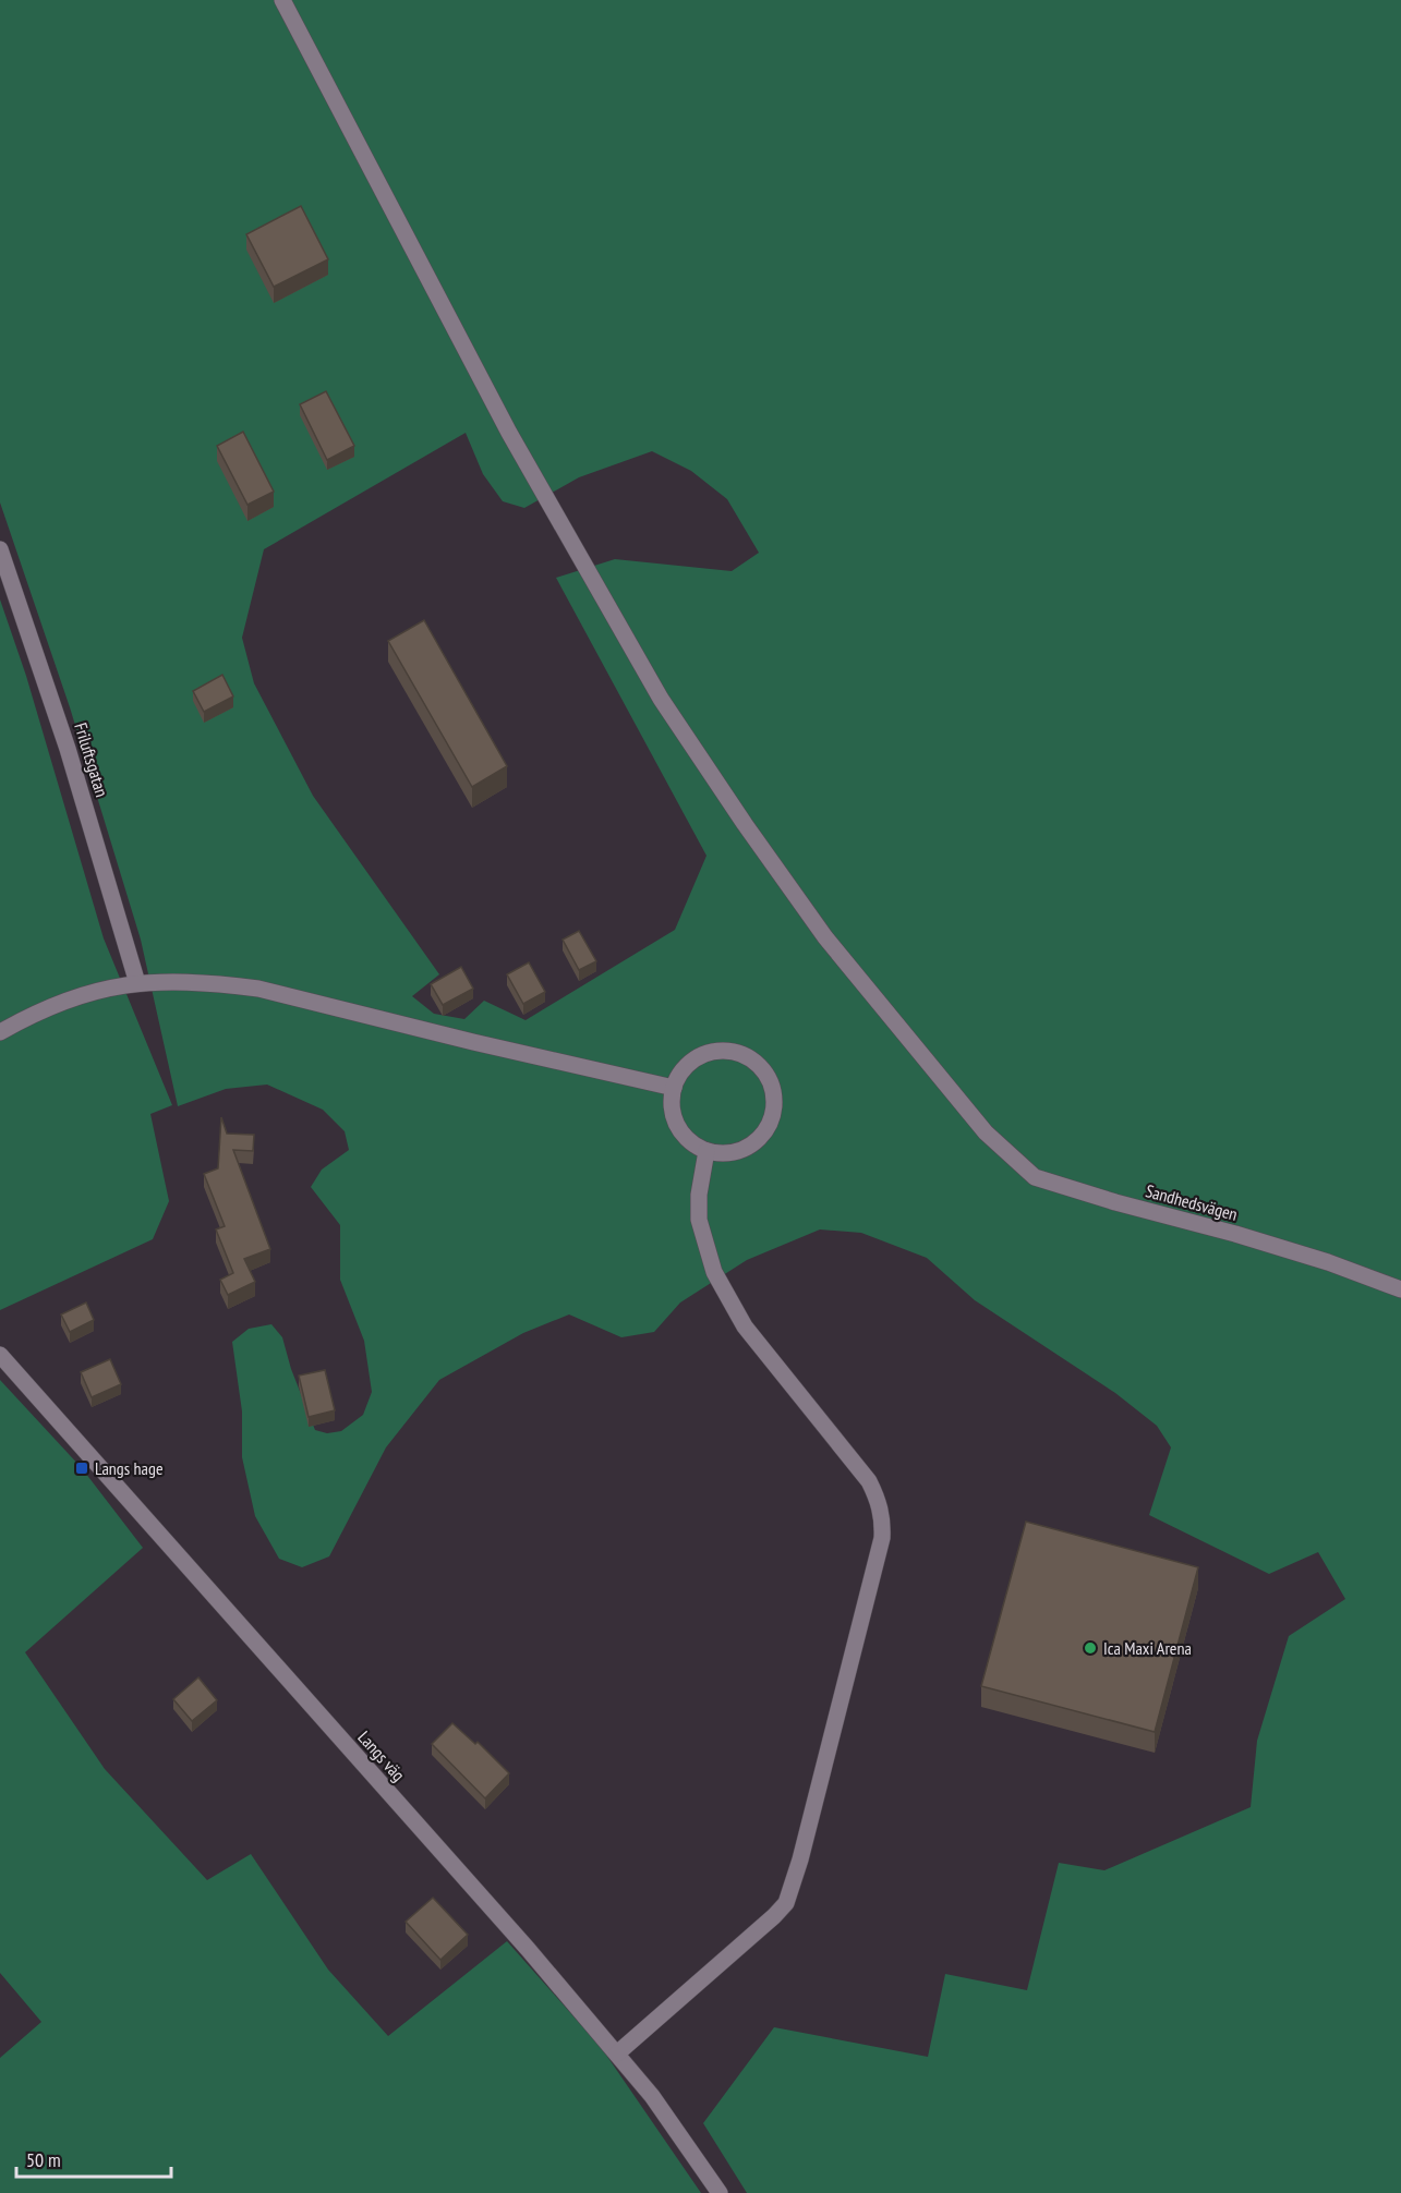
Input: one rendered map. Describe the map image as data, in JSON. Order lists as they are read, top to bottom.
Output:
{
  "streets": {
    "street": ["Friluftsgatan", "Sandhedsvägen", "Langs väg"]
  },
  "places": {
    "transit": ["Langs hage"],
    "other": ["Ica Maxi Arena"]
  },
  "scale_bar": "50 m"
}
